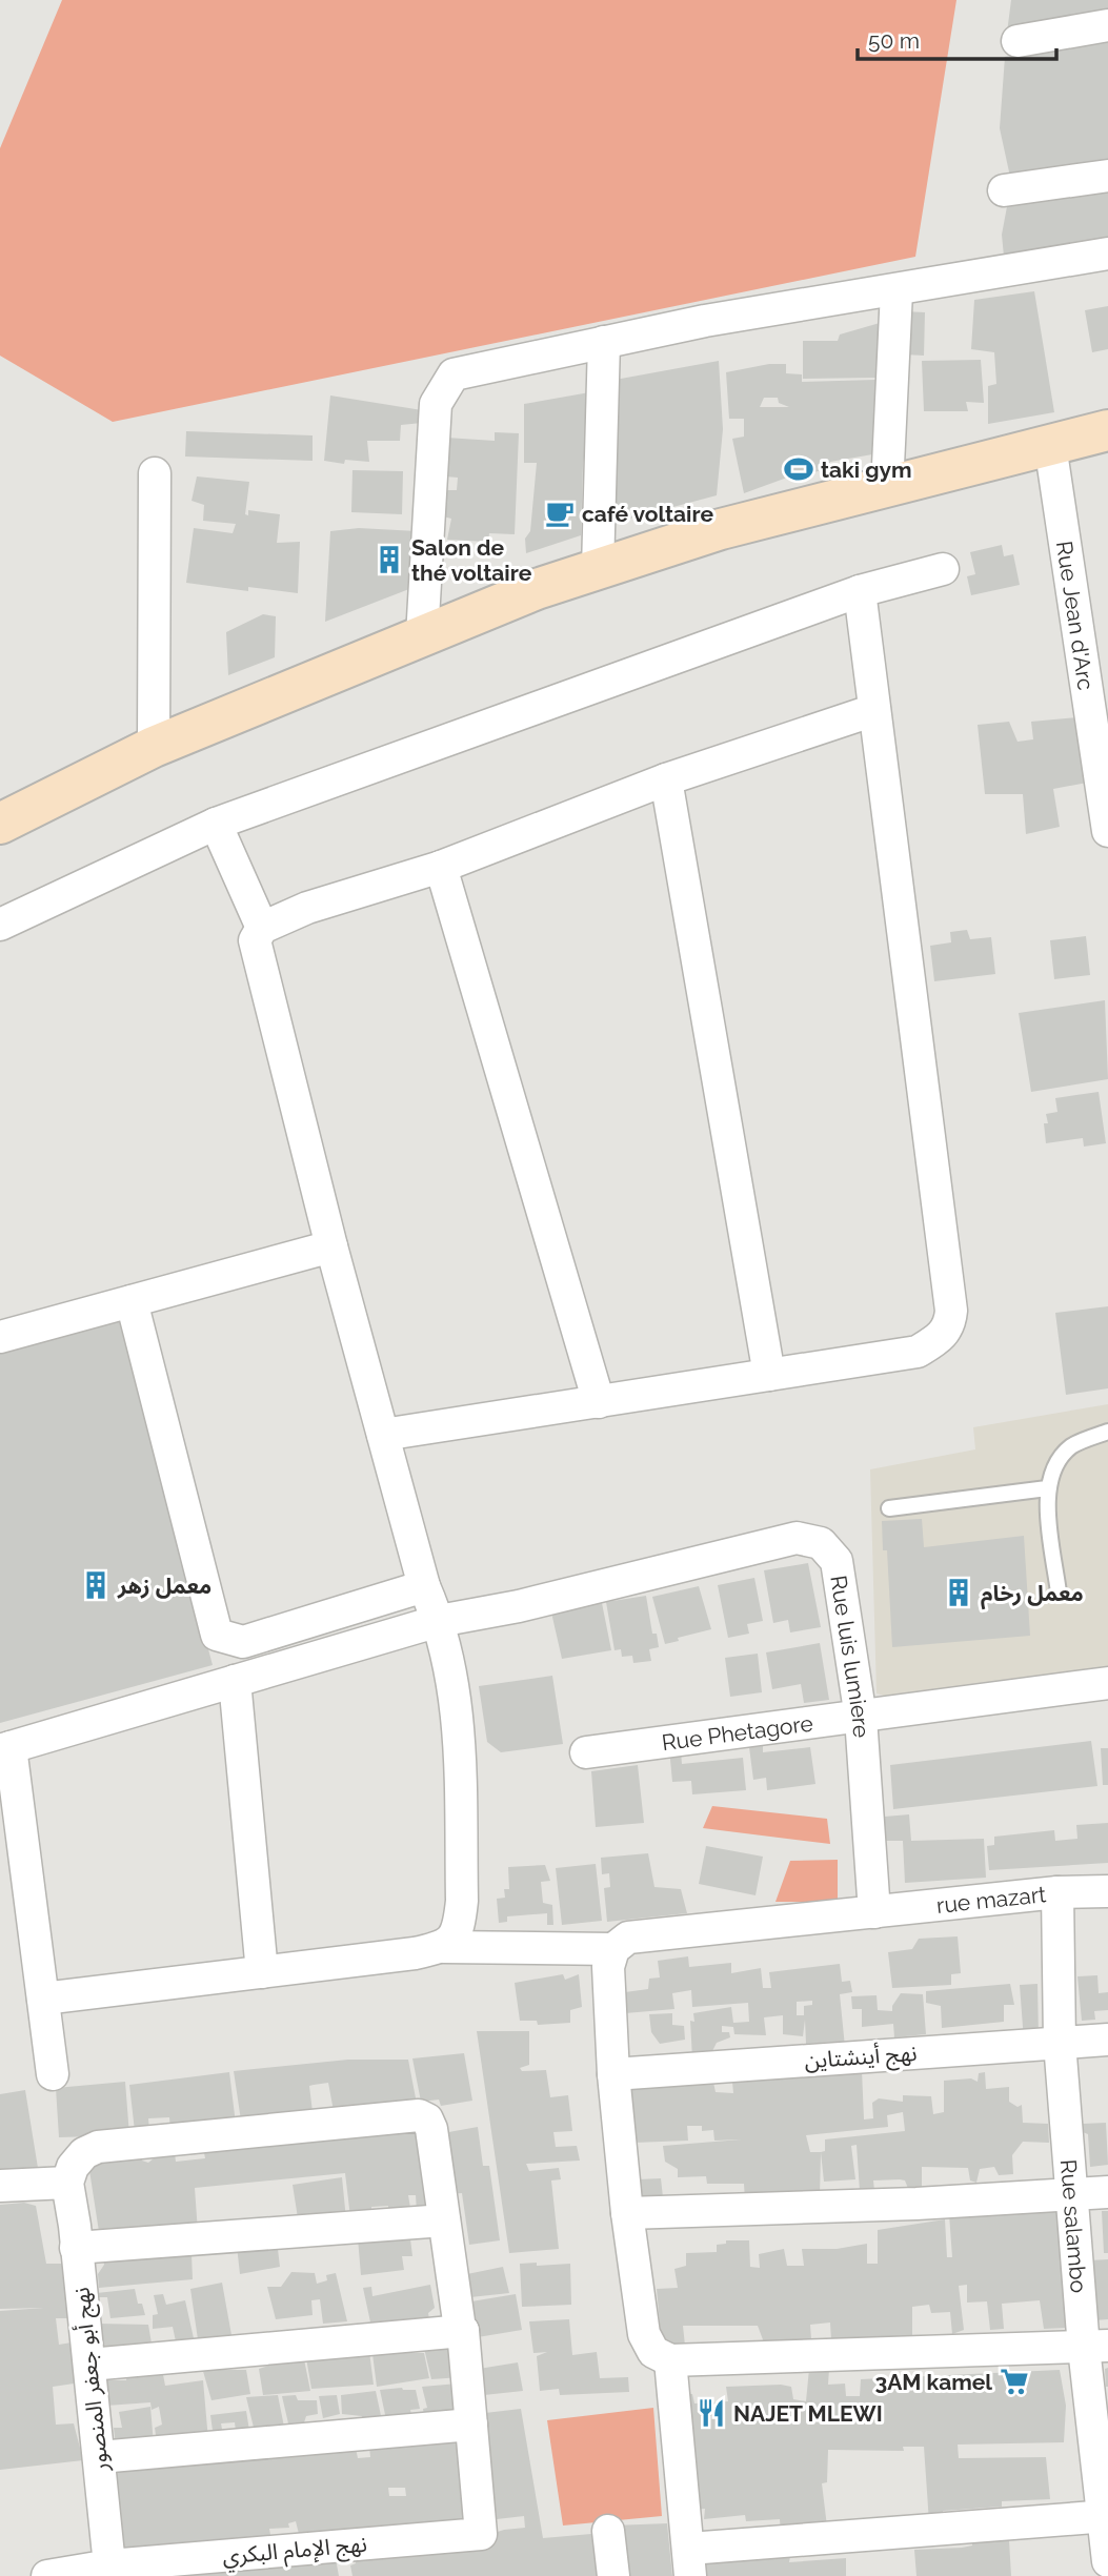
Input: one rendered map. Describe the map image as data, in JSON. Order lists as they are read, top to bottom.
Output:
{
  "streets": {
    "street": [
      "Rue Jean d'Arc",
      "Rue luis lumiere",
      "Rue Phetagore",
      "rue mazart",
      "نهج أينشتاين",
      "Rue salambo",
      "نهج أبو جعفر المنصور",
      "نهج الإمام البكري"
    ]
  },
  "crossings": [
    ["Rue luis lumiere", "Rue Phetagore"],
    ["Rue luis lumiere", "rue mazart"],
    ["rue mazart", "Rue salambo"],
    ["نهج أينشتاين", "Rue salambo"],
    ["نهج أبو جعفر المنصور", "نهج الإمام البكري"]
  ],
  "places": {
    "sports": ["taki gym"],
    "cafe": ["café voltaire"],
    "building": ["Salon de thé voltaire", "معمل زهر", "معمل رخام"],
    "supermarket": ["3AM kamel"],
    "restaurant": ["NAJET MLEWI"]
  },
  "scale_bar": "50 m"
}
